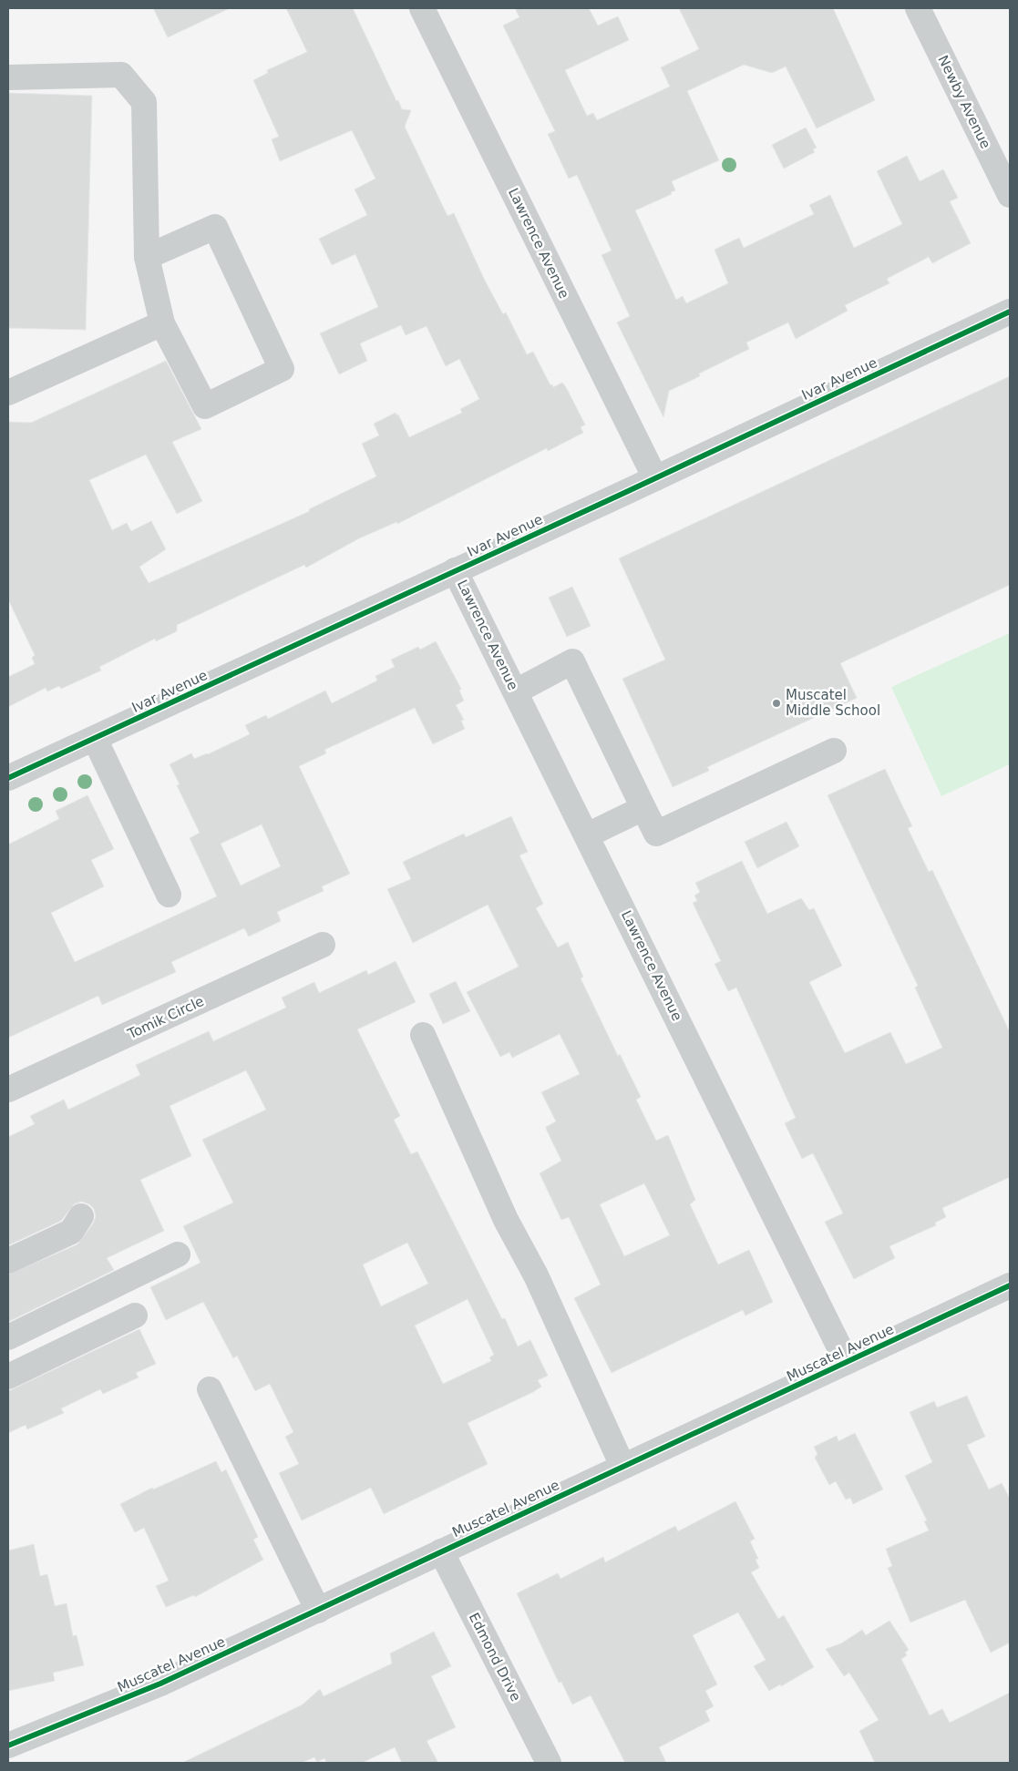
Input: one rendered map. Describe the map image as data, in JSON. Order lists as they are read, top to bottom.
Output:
{
  "streets": {
    "street": [
      "Newby Avenue",
      "Lawrence Avenue",
      "Ivar Avenue",
      "Tomik Circle",
      "Muscatel Avenue",
      "Edmond Drive"
    ]
  },
  "crossings": [
    ["Lawrence Avenue", "Ivar Avenue"],
    ["Lawrence Avenue", "Muscatel Avenue"],
    ["Muscatel Avenue", "Edmond Drive"]
  ],
  "places": ["Muscatel Middle School"]
}
